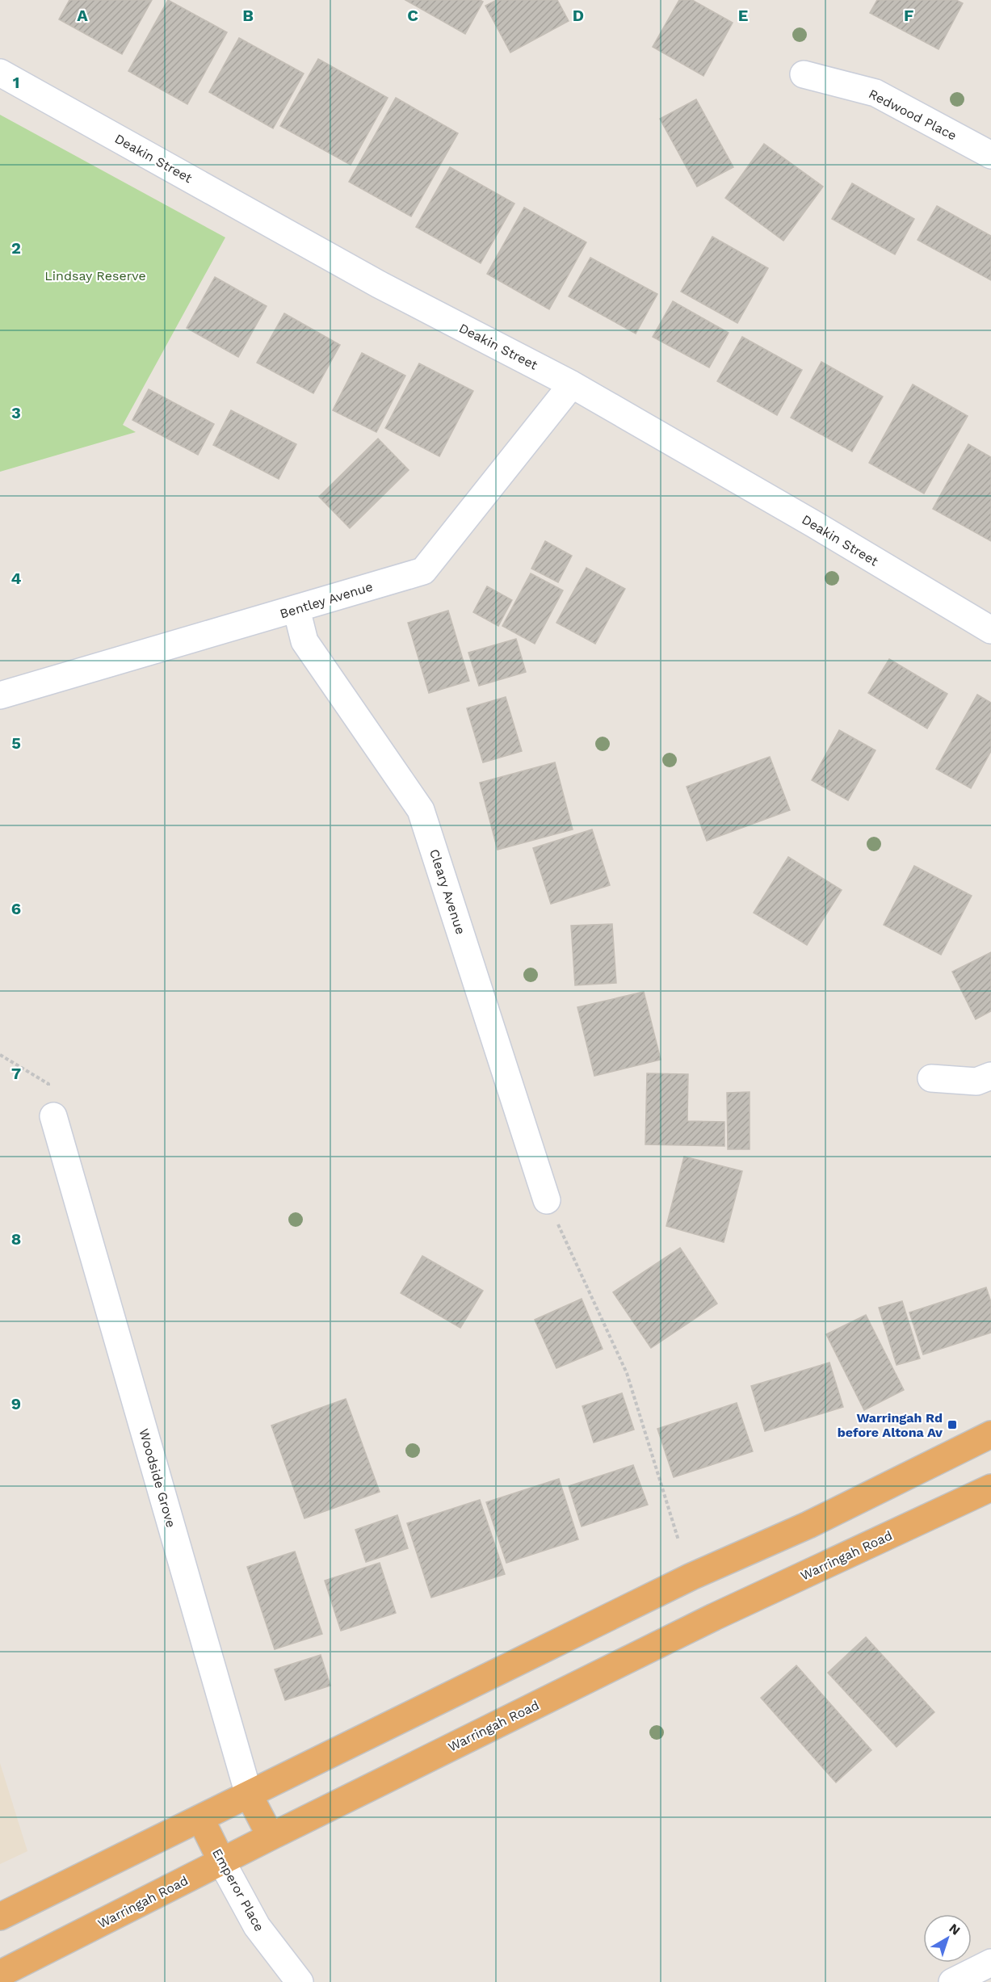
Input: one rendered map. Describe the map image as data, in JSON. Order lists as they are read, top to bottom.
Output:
{
  "streets": {
    "highway": ["Woodside Grove", "Warringah Road", "Emperor Place"],
    "street": [
      "Redwood Place",
      "Deakin Street",
      "Bentley Avenue",
      "Cleary Avenue"
    ]
  },
  "crossings": [
    ["Deakin Street", "Bentley Avenue"],
    ["Bentley Avenue", "Cleary Avenue"],
    ["Woodside Grove", "Warringah Road"],
    ["Warringah Road", "Emperor Place"]
  ],
  "parks": ["Lindsay Reserve"],
  "places": {
    "transit": ["Warringah Rd before Altona Av"]
  },
  "north": "top right",
  "grid": {
    "columns": [
      "A",
      "B",
      "C",
      "D",
      "E",
      "F"
    ],
    "rows": [
      "1",
      "2",
      "3",
      "4",
      "5",
      "6",
      "7",
      "8",
      "9"
    ]
  }
}
